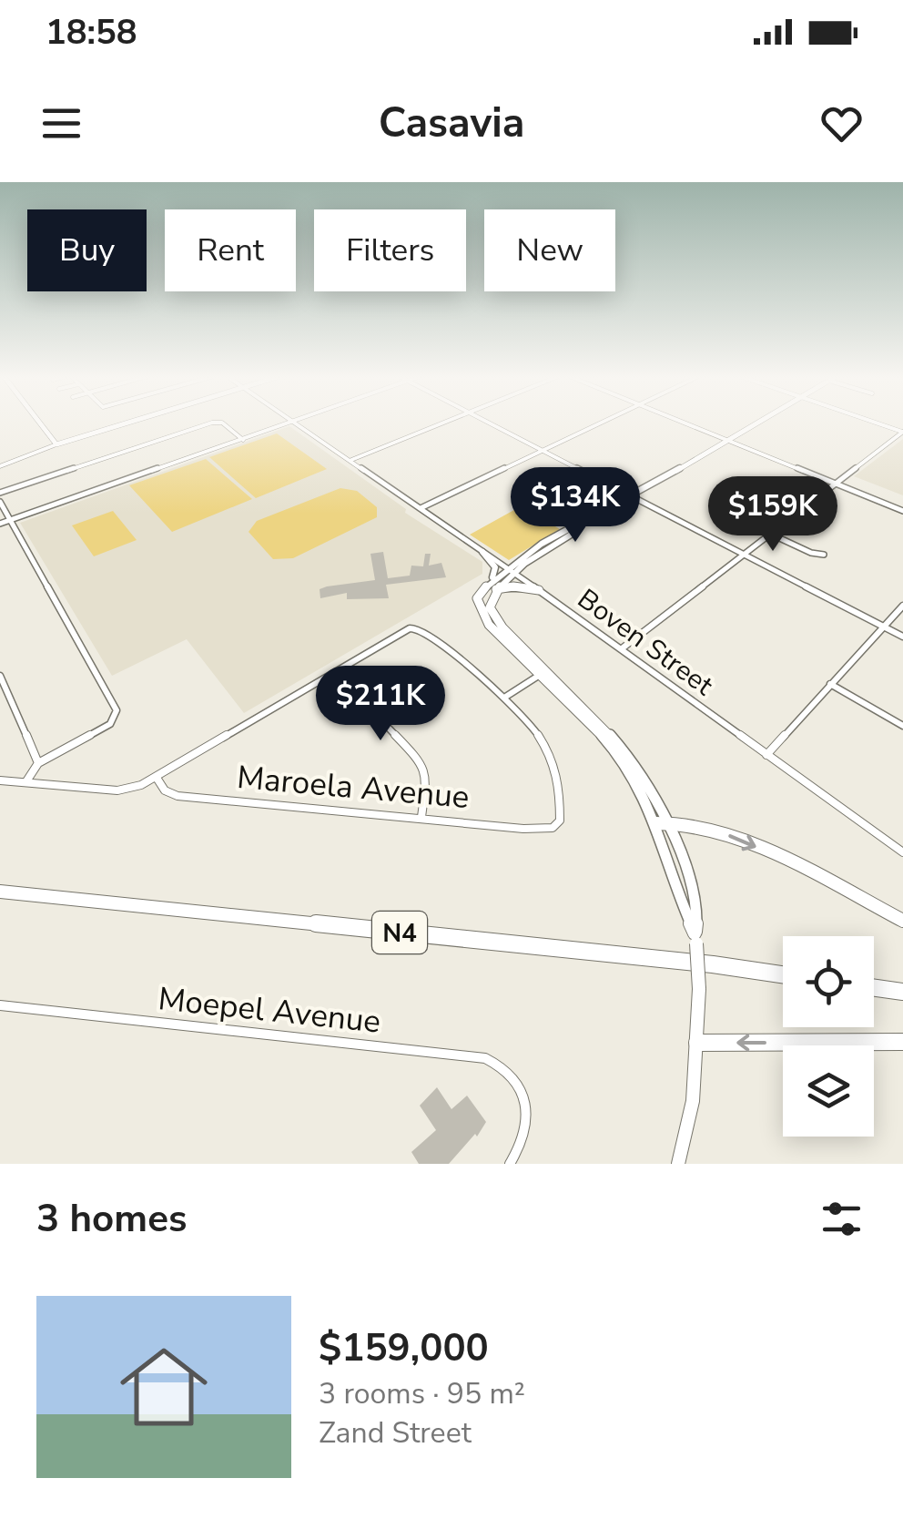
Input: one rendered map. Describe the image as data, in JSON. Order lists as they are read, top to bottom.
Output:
{
  "streets": {
    "highway": ["N4"],
    "street": ["Boven Street", "Maroela Avenue", "Moepel Avenue"]
  },
  "page": {
    "status": "18:58",
    "header": "Casavia",
    "chip": [
      "Buy",
      "Rent",
      "Filters",
      "New"
    ],
    "price": ["$134K", "$159K", "$211K"],
    "heading": "3 homes",
    "list": [
      {
        "name": "$159,000",
        "note": "3 rooms · 95 m² · Zand Street"
      }
    ]
  }
}
